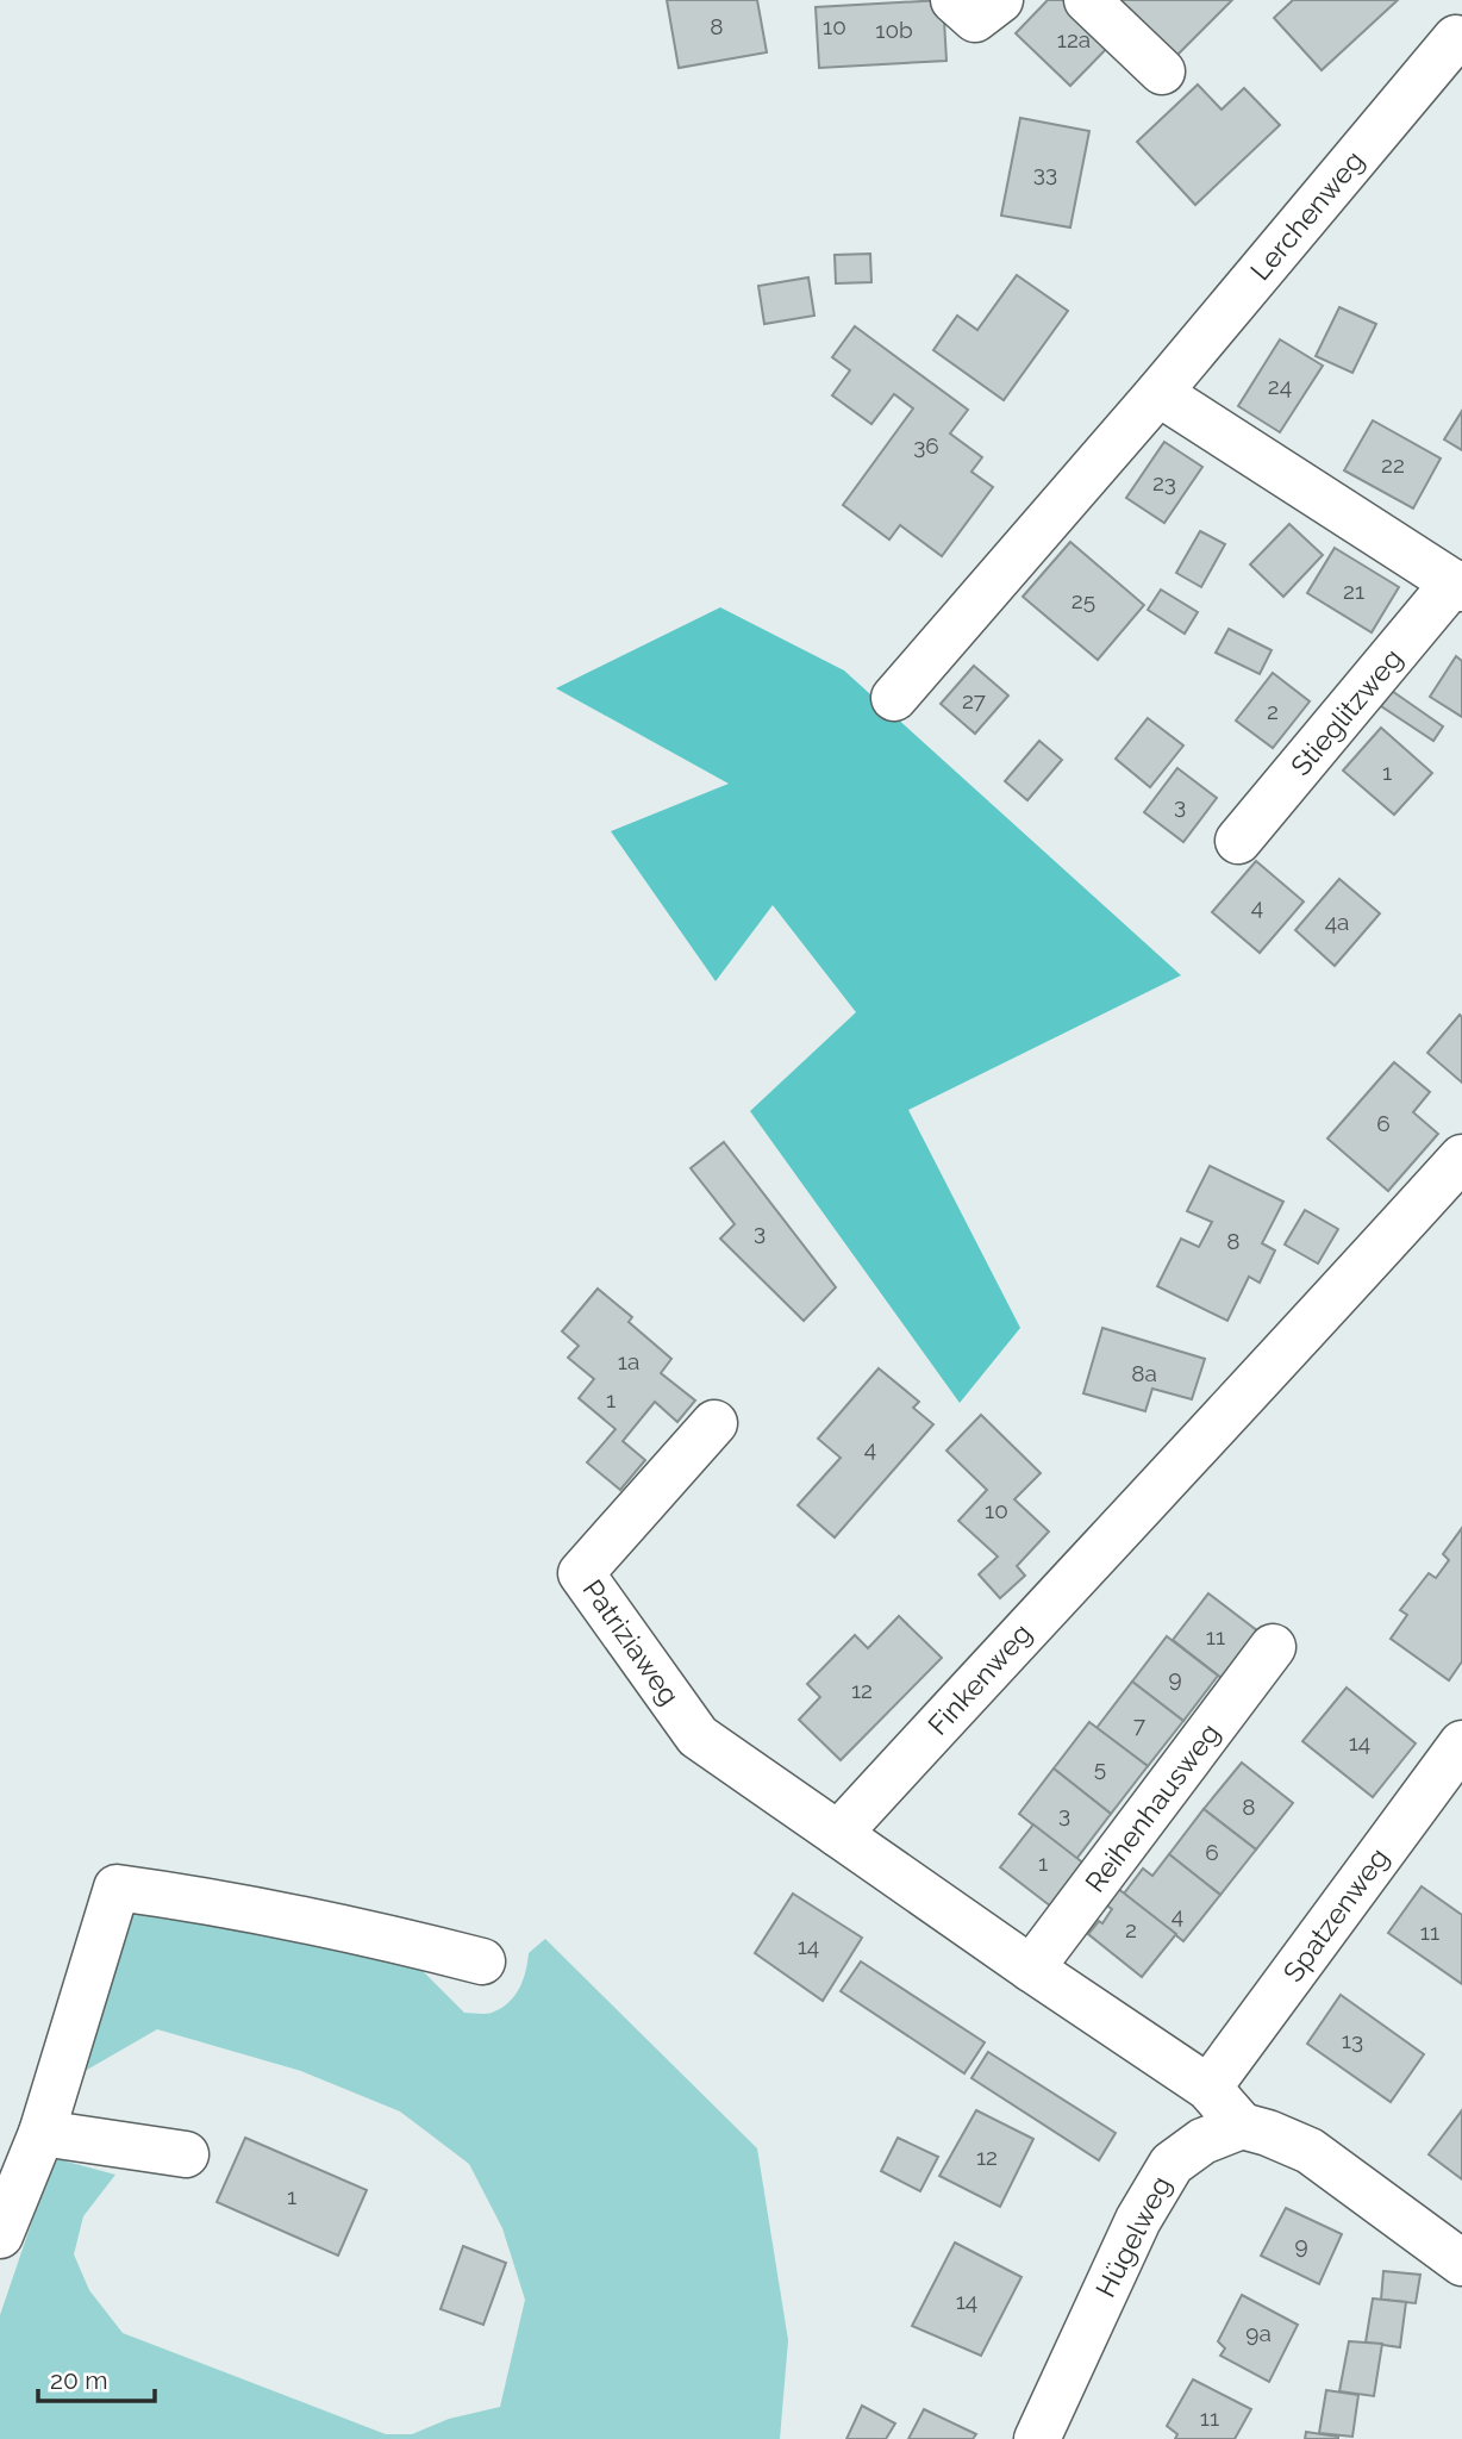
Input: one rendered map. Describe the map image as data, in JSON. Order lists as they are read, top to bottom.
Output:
{
  "streets": {
    "street": [
      "Lerchenweg",
      "Stieglitzweg",
      "Patriziaweg",
      "Finkenweg",
      "Reihenhausweg",
      "Spatzenweg",
      "Hügelweg"
    ]
  },
  "crossings": [
    ["Patriziaweg", "Finkenweg"]
  ],
  "house_numbers": [
    "8",
    "10",
    "10b",
    "12a",
    "33",
    "24",
    "36",
    "22",
    "23",
    "21",
    "25",
    "27",
    "2",
    "1",
    "3",
    "4",
    "4a",
    "6",
    "3",
    "8",
    "1a",
    "8a",
    "1",
    "4",
    "10",
    "11",
    "9",
    "12",
    "7",
    "14",
    "5",
    "8",
    "3",
    "6",
    "1",
    "4",
    "2",
    "11",
    "14",
    "13",
    "12",
    "1",
    "9",
    "14",
    "9a",
    "11"
  ],
  "scale_bar": "20 m"
}
